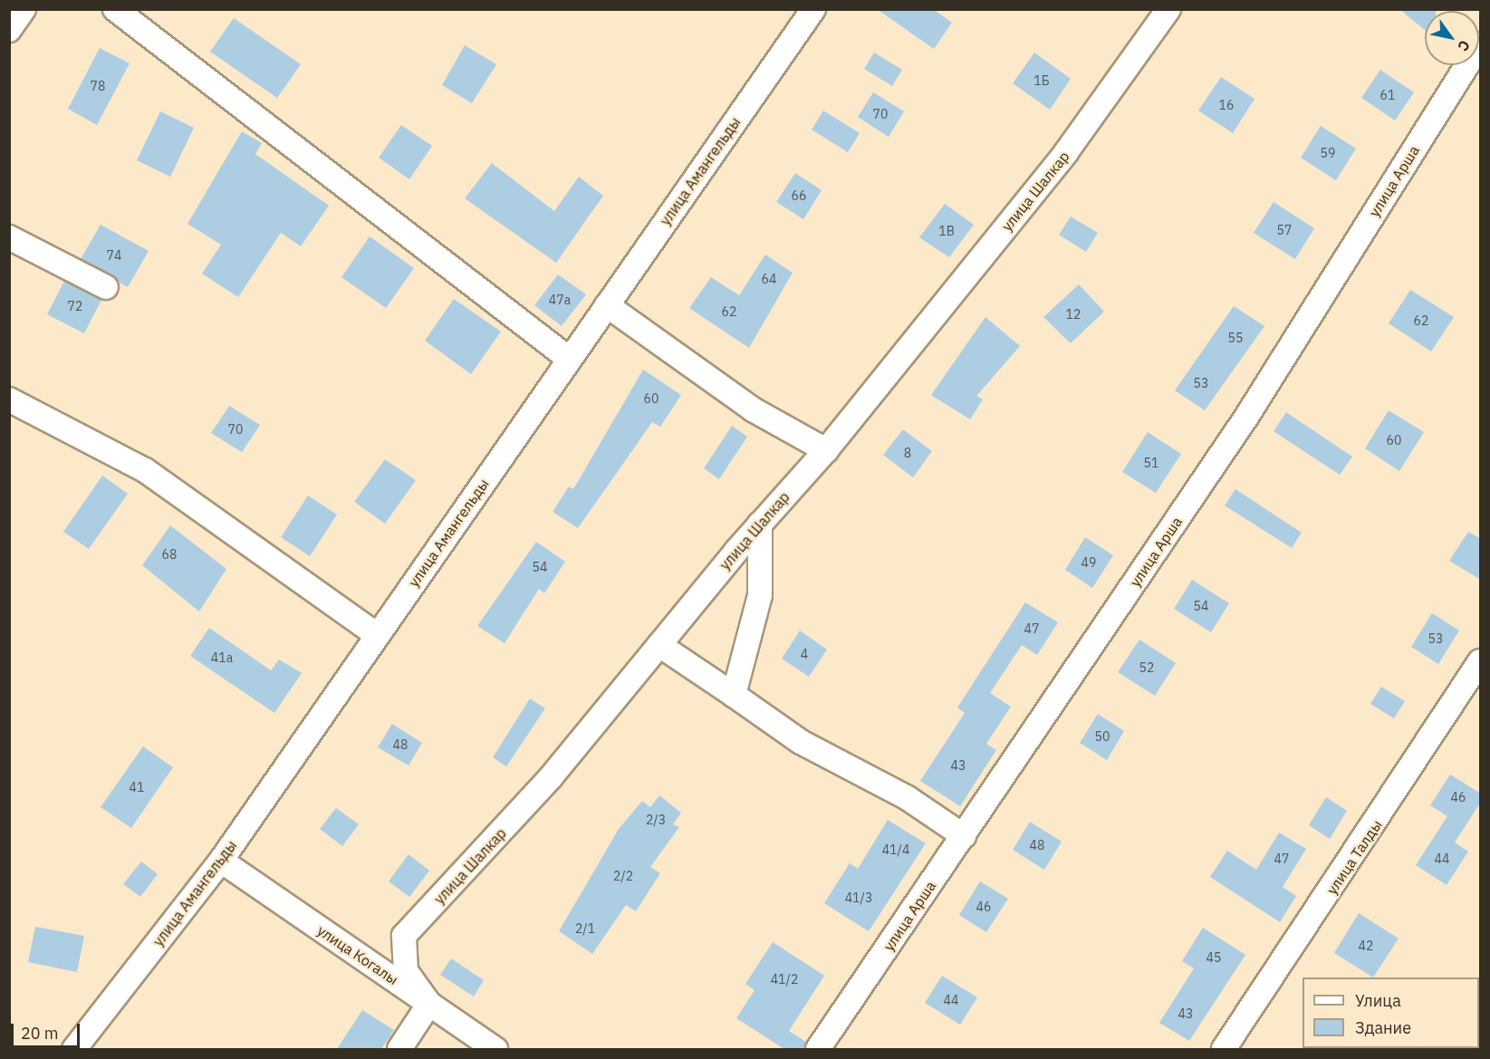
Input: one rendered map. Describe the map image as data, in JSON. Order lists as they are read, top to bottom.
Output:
{
  "streets": {
    "street": [
      "улица Амангельды",
      "улица Арша",
      "улица Шалкар",
      "улица Талды",
      "улица Когалы"
    ]
  },
  "crossings": [
    ["улица Амангельды", "улица Когалы"],
    ["улица Шалкар", "улица Когалы"]
  ],
  "house_numbers": [
    "1Б",
    "78",
    "61",
    "16",
    "70",
    "59",
    "66",
    "57",
    "1В",
    "74",
    "64",
    "47а",
    "72",
    "62",
    "12",
    "62",
    "55",
    "53",
    "60",
    "70",
    "60",
    "8",
    "51",
    "68",
    "49",
    "54",
    "54",
    "47",
    "53",
    "4",
    "41а",
    "52",
    "50",
    "48",
    "43",
    "41",
    "46",
    "2/3",
    "48",
    "41/4",
    "47",
    "44",
    "2/2",
    "41/3",
    "46",
    "2/1",
    "42",
    "45",
    "41/2",
    "44",
    "43"
  ],
  "legend": ["Улица", "Здание"],
  "scale_bar": "20 m",
  "north": "bottom right"
}
